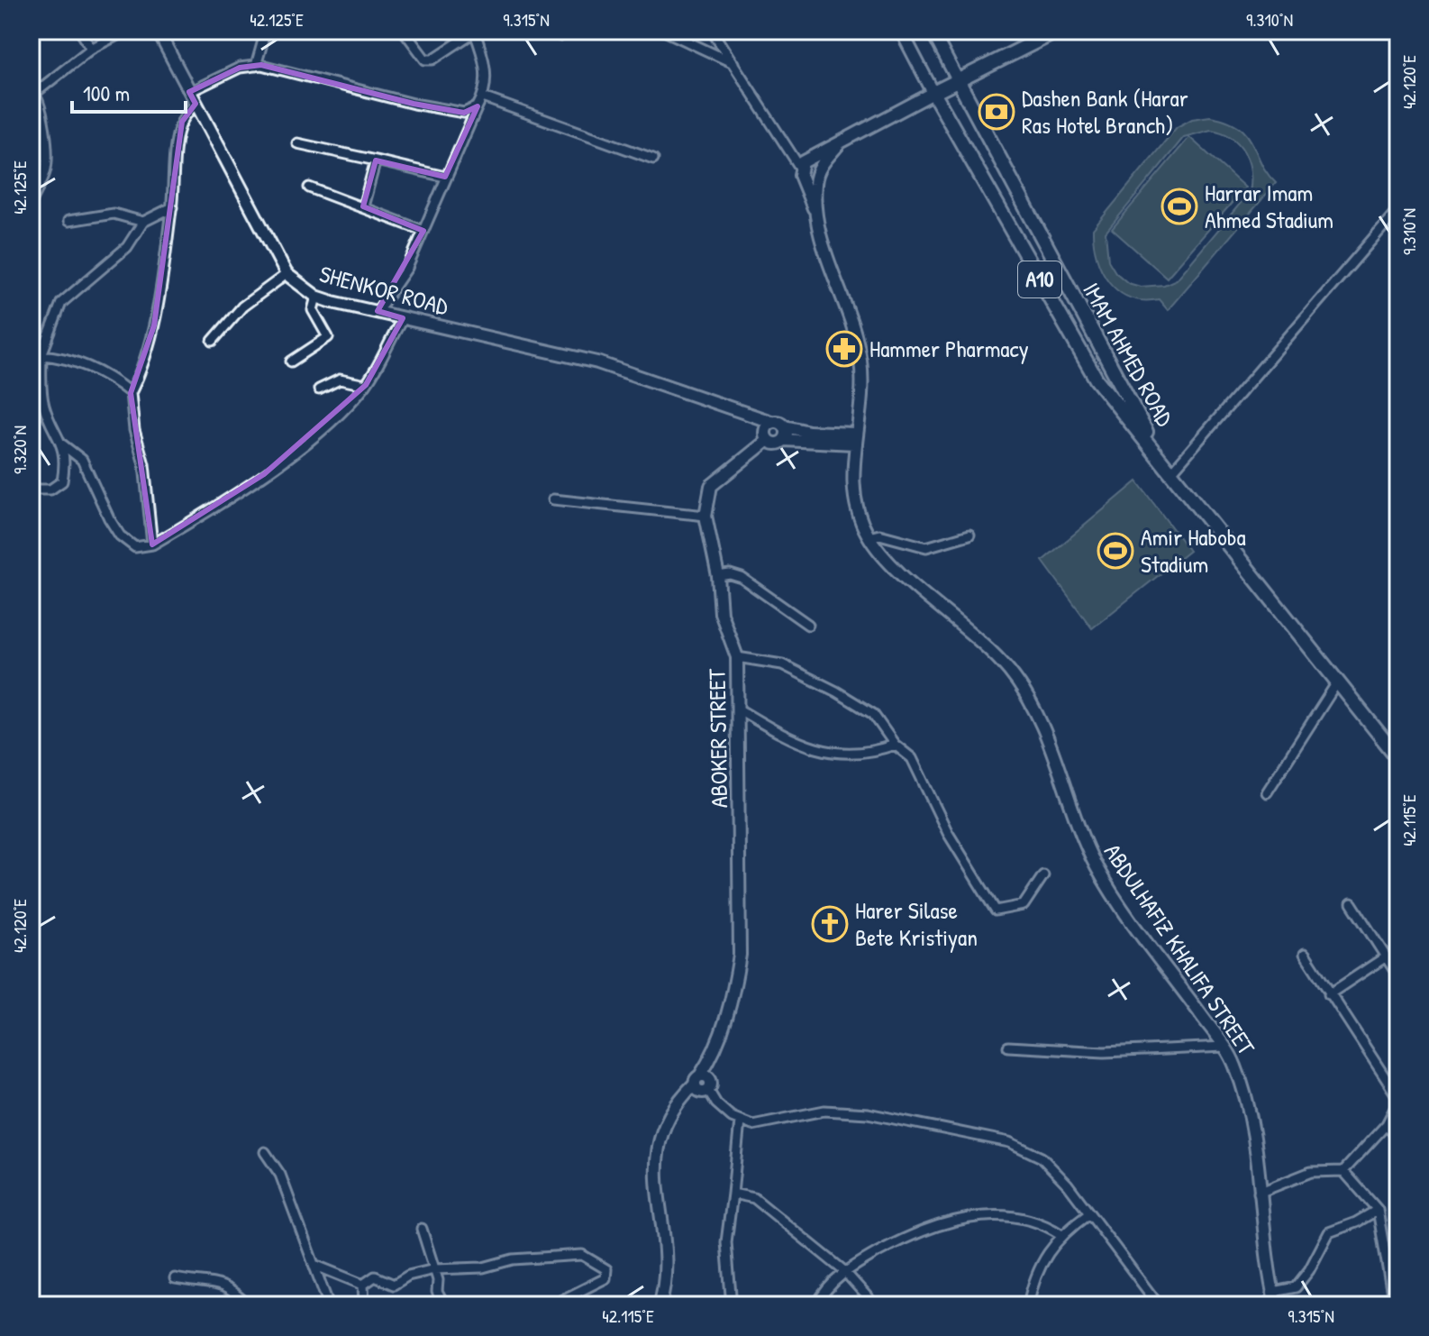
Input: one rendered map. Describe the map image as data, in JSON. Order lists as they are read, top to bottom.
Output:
{
  "streets": {
    "highway": ["A10", "IMAM AHMED ROAD"],
    "main road": ["SHENKOR ROAD", "ABOKER STREET", "ABDULHAFIZ KHALIFA STREET"]
  },
  "crossings": [
    ["SHENKOR ROAD", "ABOKER STREET"]
  ],
  "places": {
    "bank": ["Dashen Bank (Harar Ras Hotel Branch)"],
    "sports": ["Harrar Imam Ahmed Stadium", "Amir Haboba Stadium"],
    "pharmacy": ["Hammer Pharmacy"],
    "church": ["Harer Silase Bete Kristiyan"]
  },
  "scale_bar": "100 m",
  "coordinates": [
    "42.125°E",
    "9.315°N",
    "9.310°N",
    "42.120°E",
    "9.320°N",
    "42.115°E"
  ]
}
